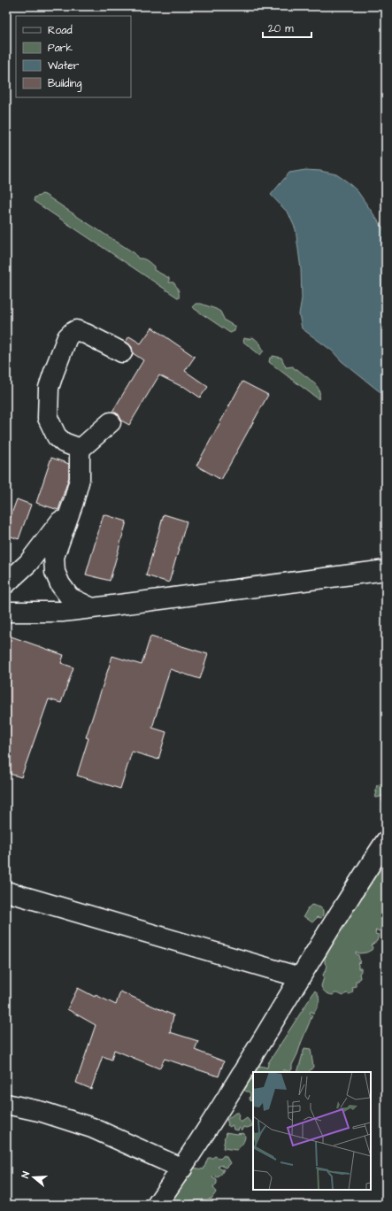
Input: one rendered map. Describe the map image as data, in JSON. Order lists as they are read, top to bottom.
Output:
{
  "legend": [
    "Road",
    "Park",
    "Water",
    "Building"
  ],
  "scale_bar": "20 m",
  "north": "left"
}
